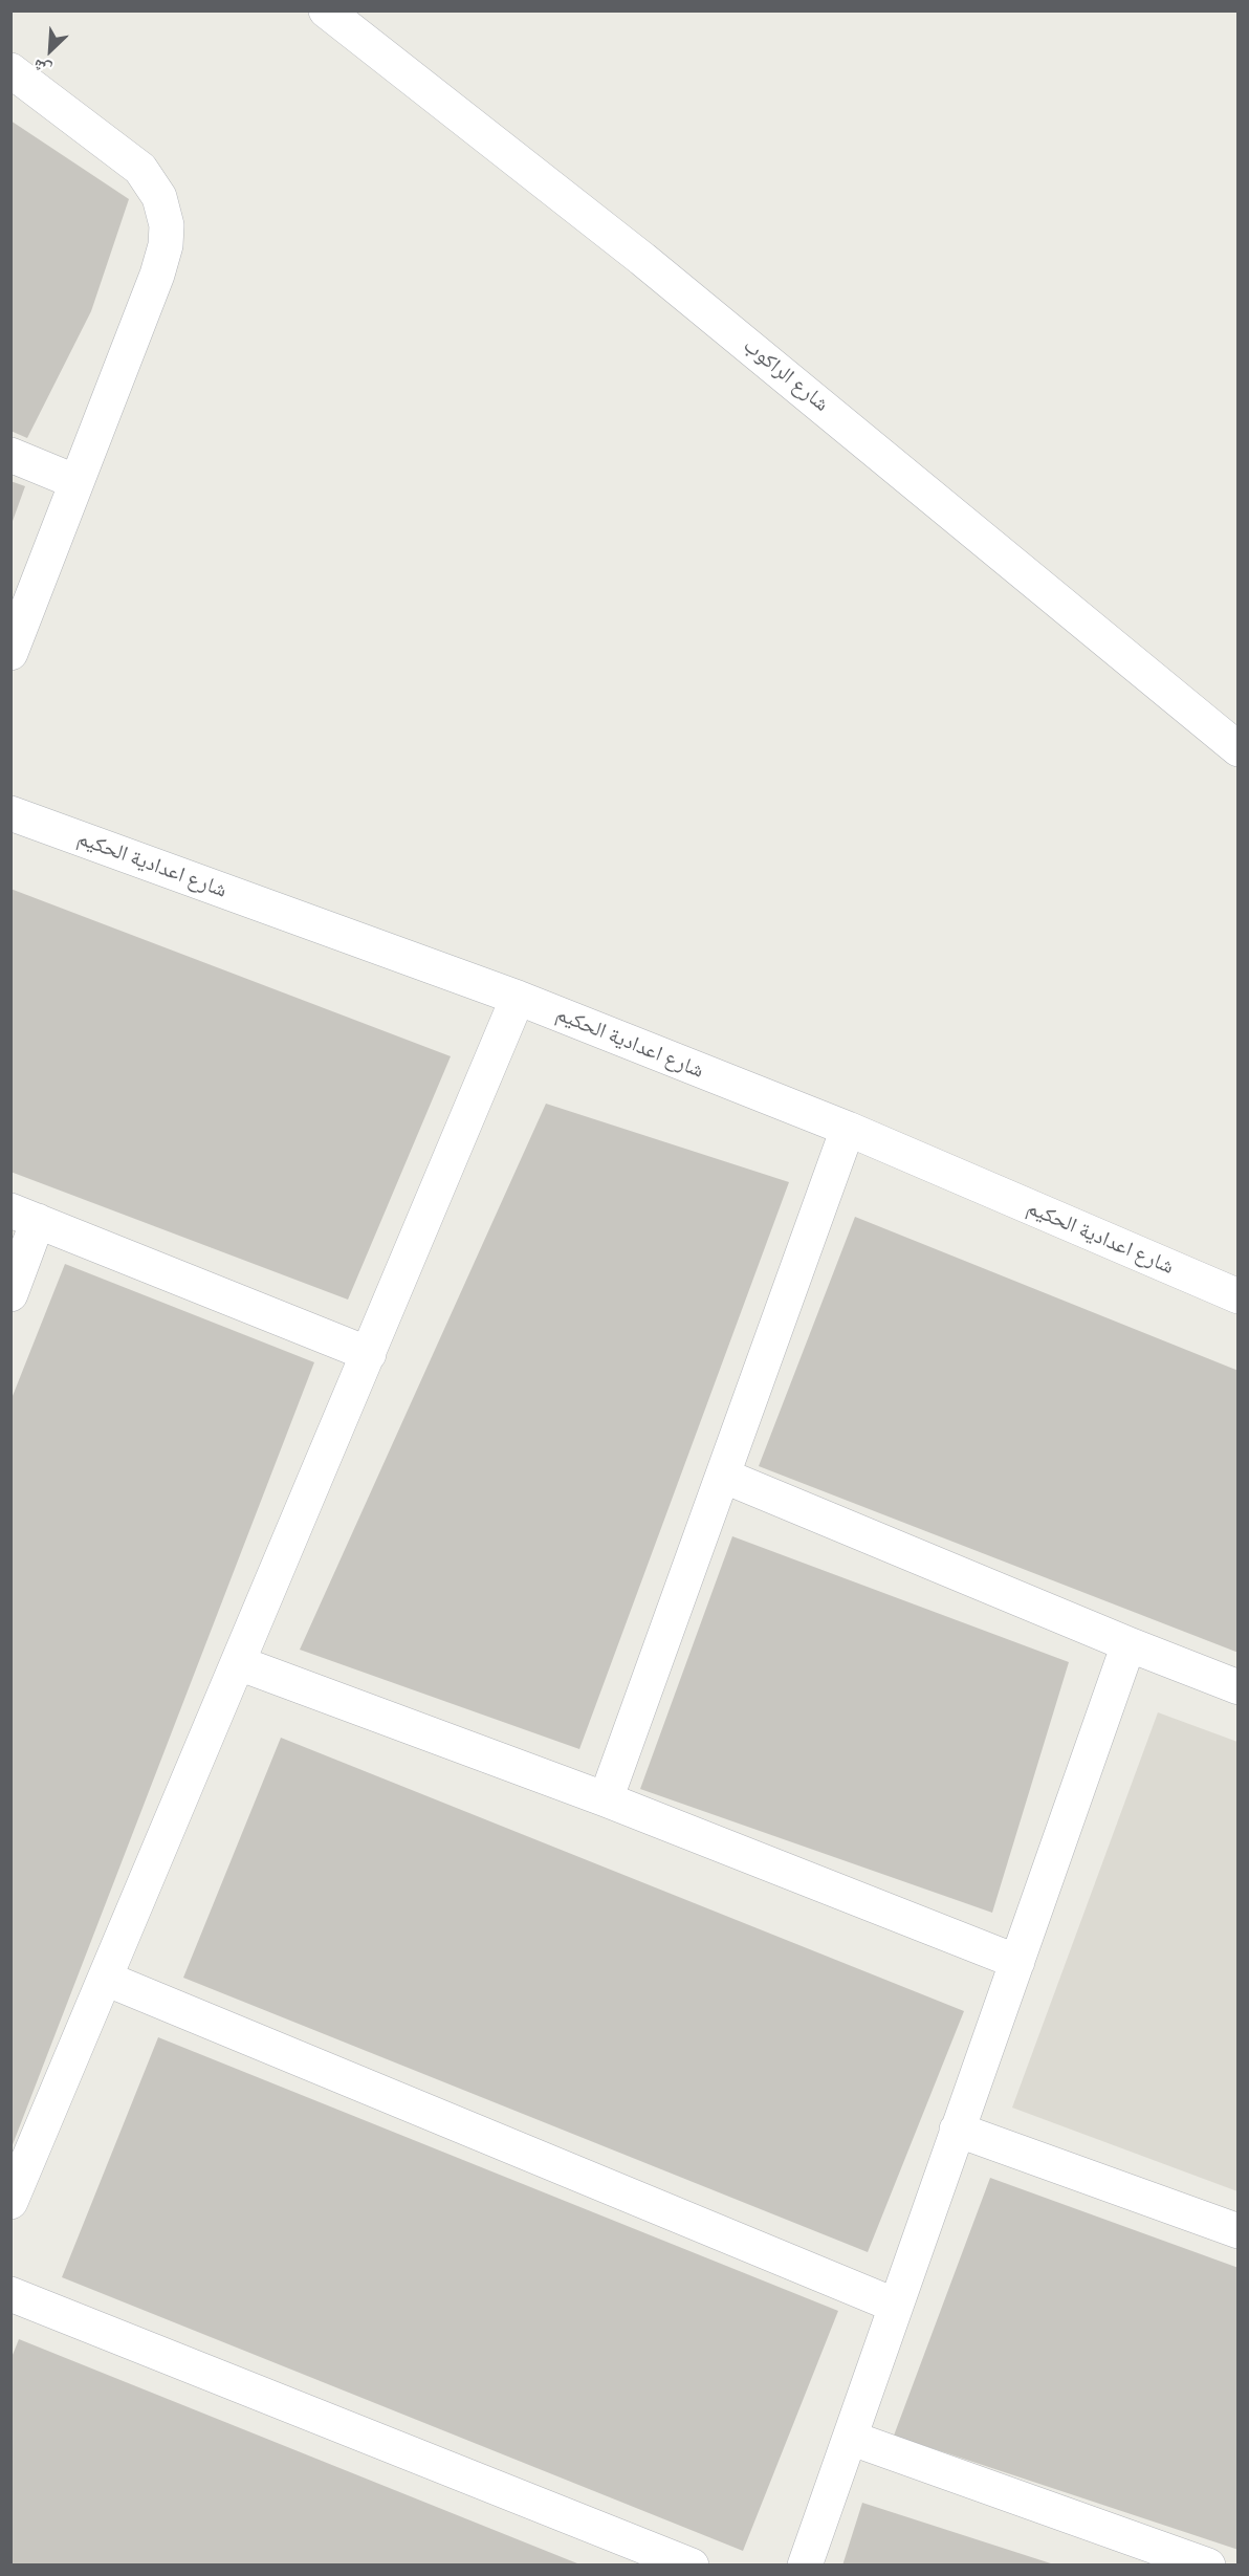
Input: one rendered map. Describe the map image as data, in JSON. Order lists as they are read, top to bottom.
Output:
{
  "streets": {
    "street": ["شارع الراكوب", "شارع اعدادية الحكيم"]
  },
  "north": "bottom left"
}
